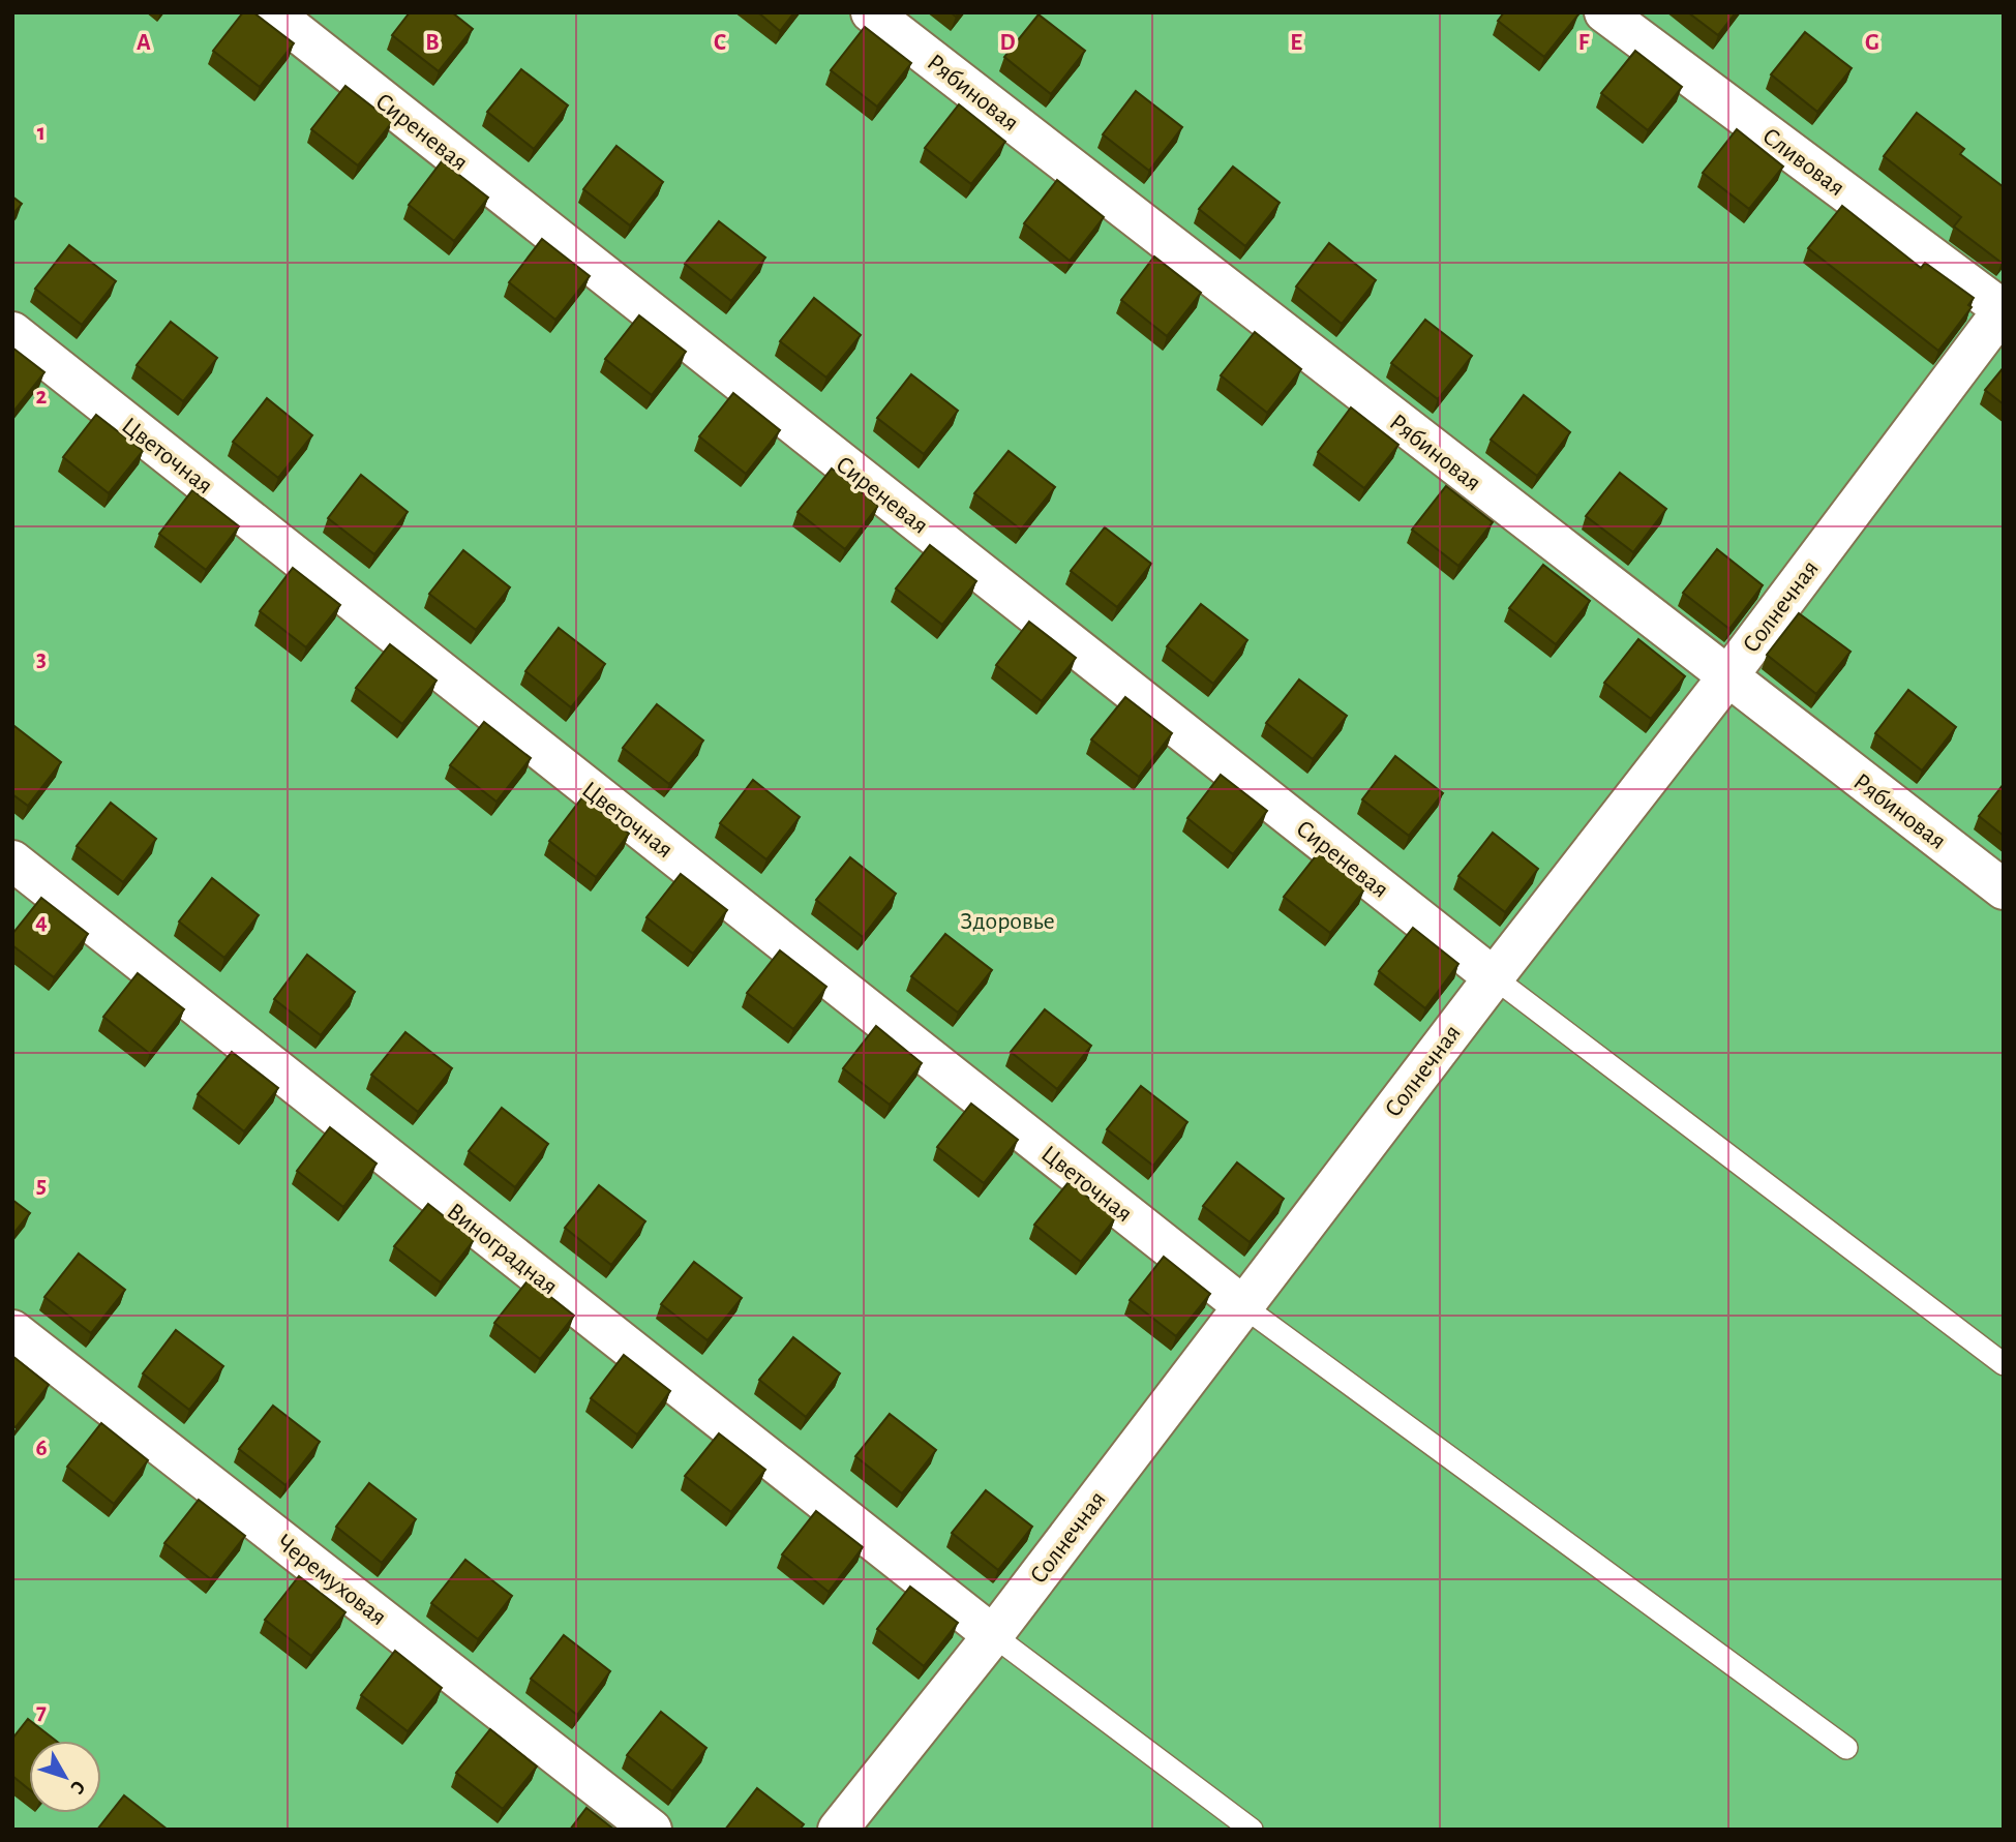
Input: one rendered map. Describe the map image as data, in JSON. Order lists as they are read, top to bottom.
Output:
{
  "streets": {
    "street": [
      "Рябиновая",
      "Сиреневая",
      "Сливовая",
      "Цветочная",
      "Солнечная",
      "Виноградная",
      "Черемуховая"
    ]
  },
  "crossings": [
    ["Рябиновая", "Солнечная"],
    ["Сиреневая", "Солнечная"],
    ["Сливовая", "Солнечная"],
    ["Цветочная", "Солнечная"],
    ["Солнечная", "Виноградная"]
  ],
  "parks": ["Здоровье"],
  "north": "bottom right",
  "grid": {
    "columns": [
      "A",
      "B",
      "C",
      "D",
      "E",
      "F",
      "G"
    ],
    "rows": [
      "1",
      "2",
      "3",
      "4",
      "5",
      "6",
      "7"
    ]
  }
}
